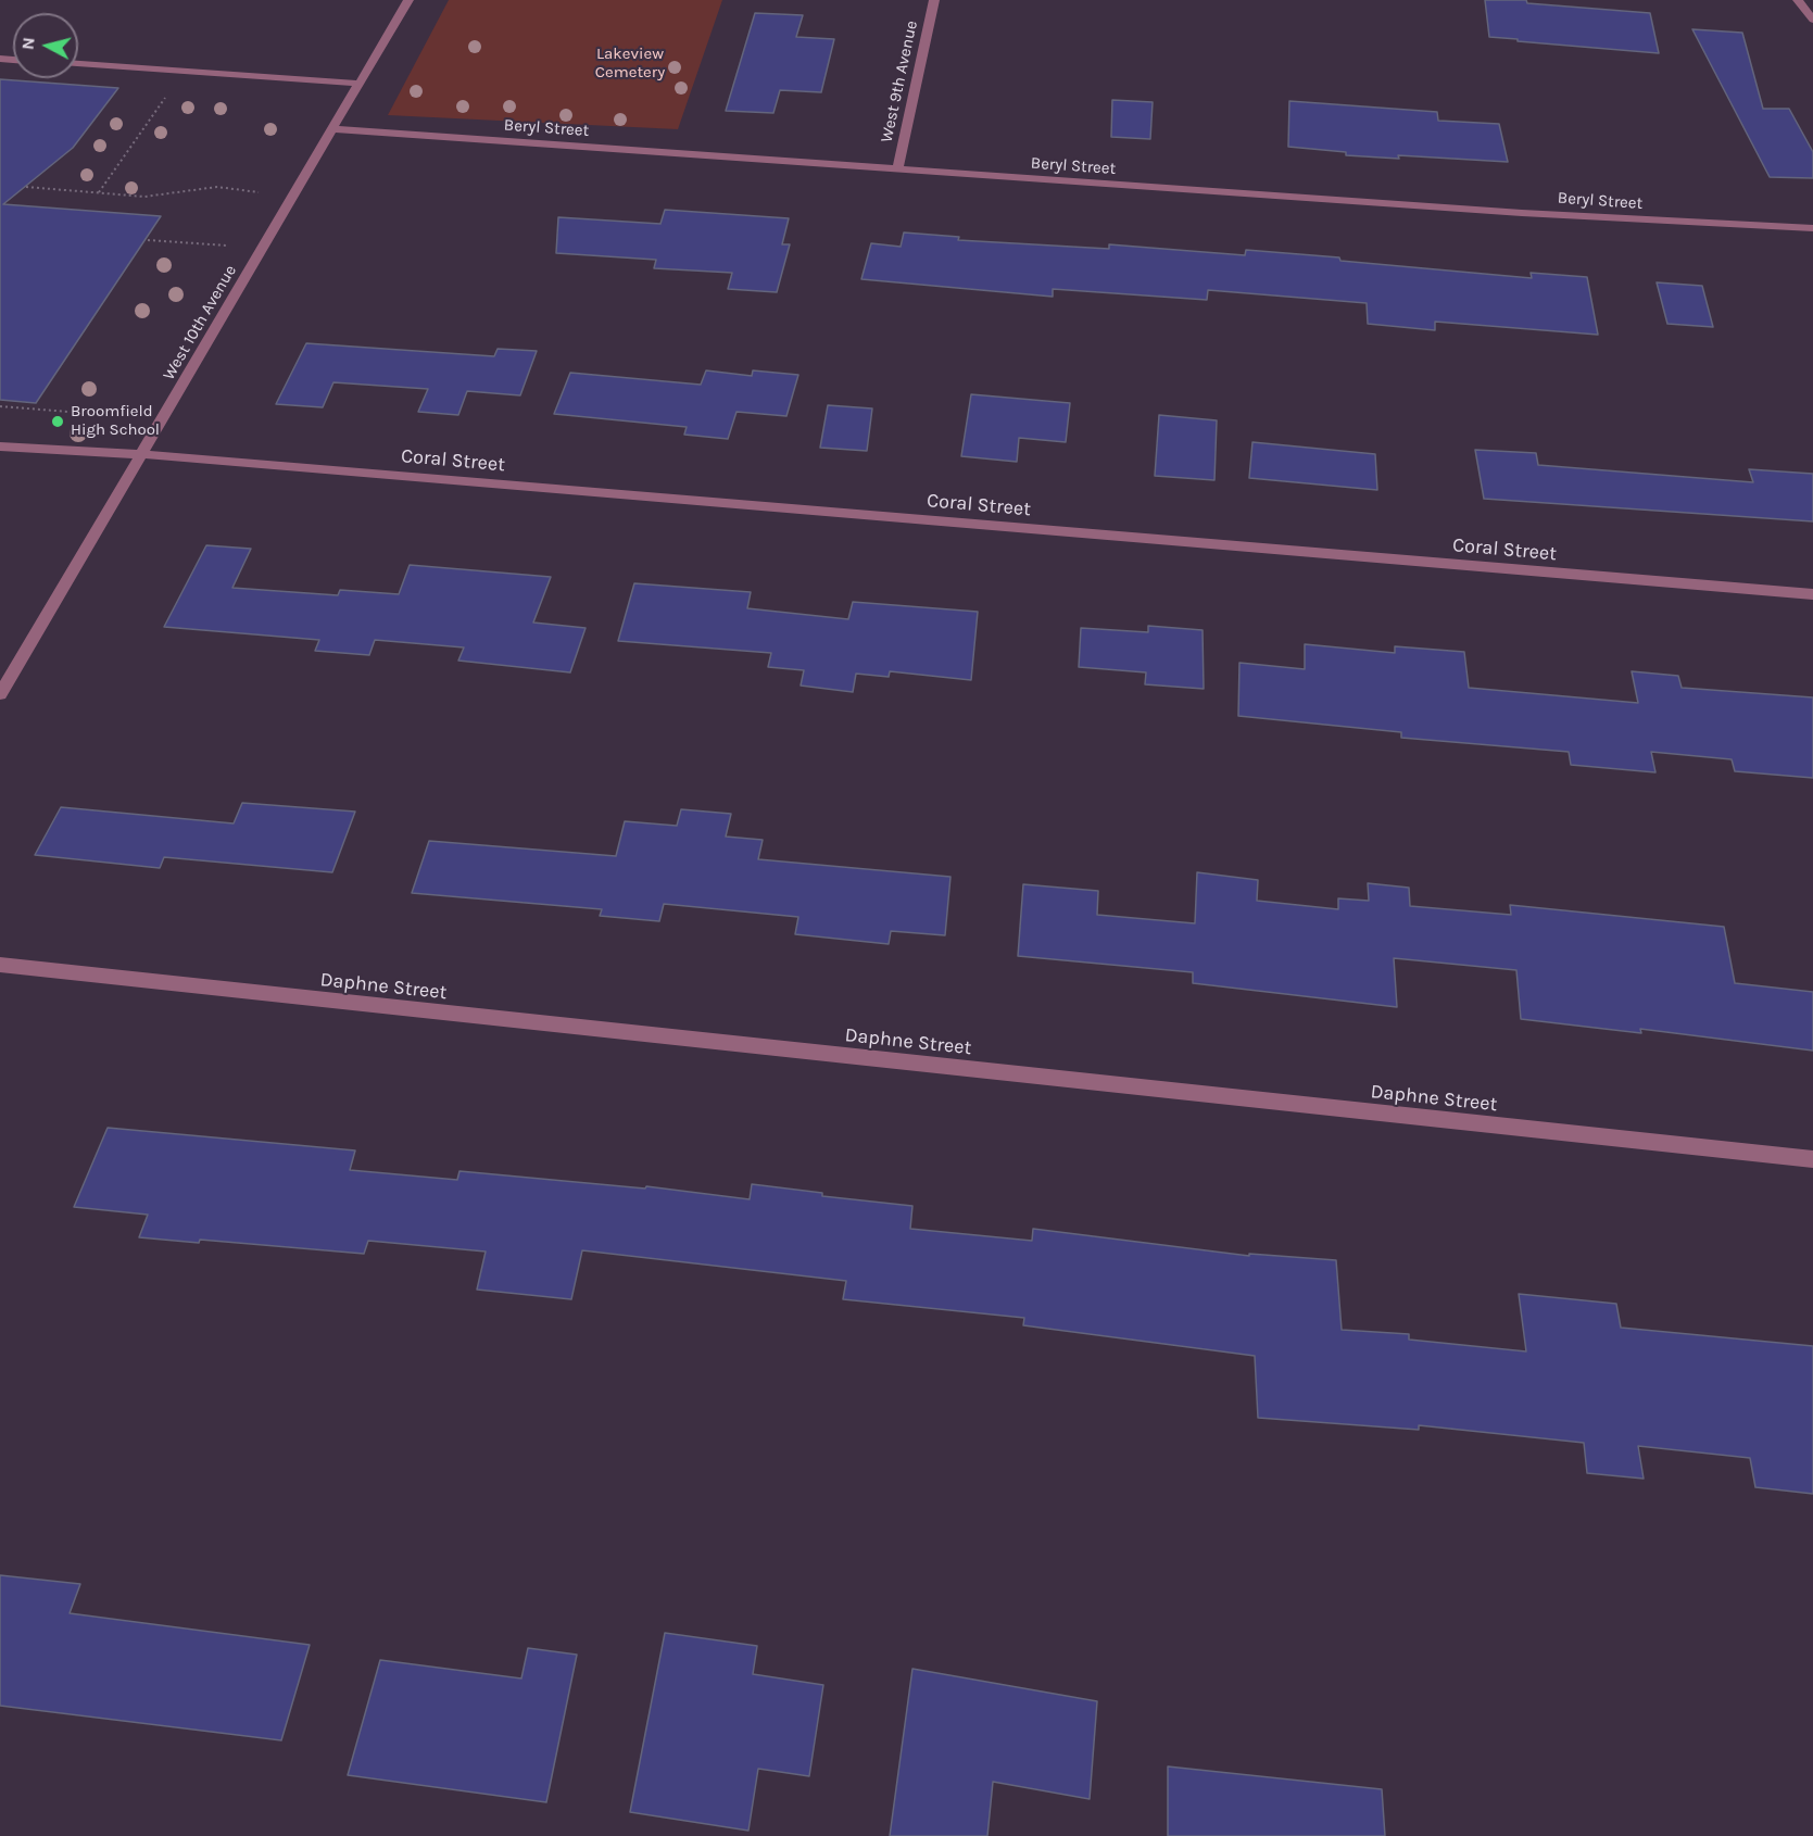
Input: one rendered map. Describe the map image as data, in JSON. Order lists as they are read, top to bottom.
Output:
{
  "streets": {
    "street": [
      "West 9th Avenue",
      "Beryl Street",
      "West 10th Avenue",
      "Coral Street",
      "Daphne Street"
    ]
  },
  "crossings": [
    ["West 9th Avenue", "Beryl Street"],
    ["Beryl Street", "West 10th Avenue"],
    ["West 10th Avenue", "Coral Street"]
  ],
  "parks": ["Lakeview Cemetery"],
  "places": ["Broomfield High School"],
  "north": "left"
}
